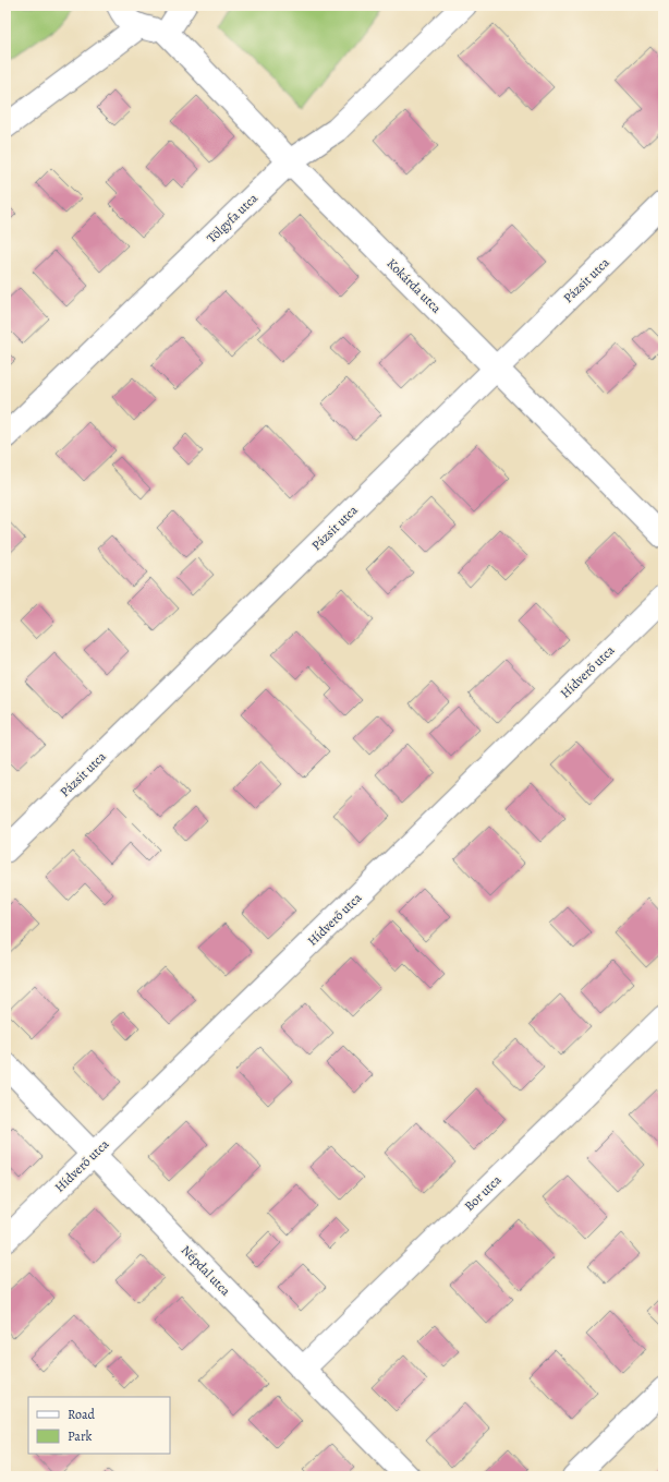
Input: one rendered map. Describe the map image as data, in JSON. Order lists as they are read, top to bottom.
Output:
{
  "streets": {
    "street": [
      "Tölgyfa utca",
      "Pázsit utca",
      "Kokárda utca",
      "Hídverő utca",
      "Bor utca",
      "Népdal utca"
    ]
  },
  "crossings": [
    ["Tölgyfa utca", "Kokárda utca"],
    ["Pázsit utca", "Kokárda utca"],
    ["Hídverő utca", "Népdal utca"],
    ["Bor utca", "Népdal utca"]
  ],
  "legend": ["Road", "Park"]
}
